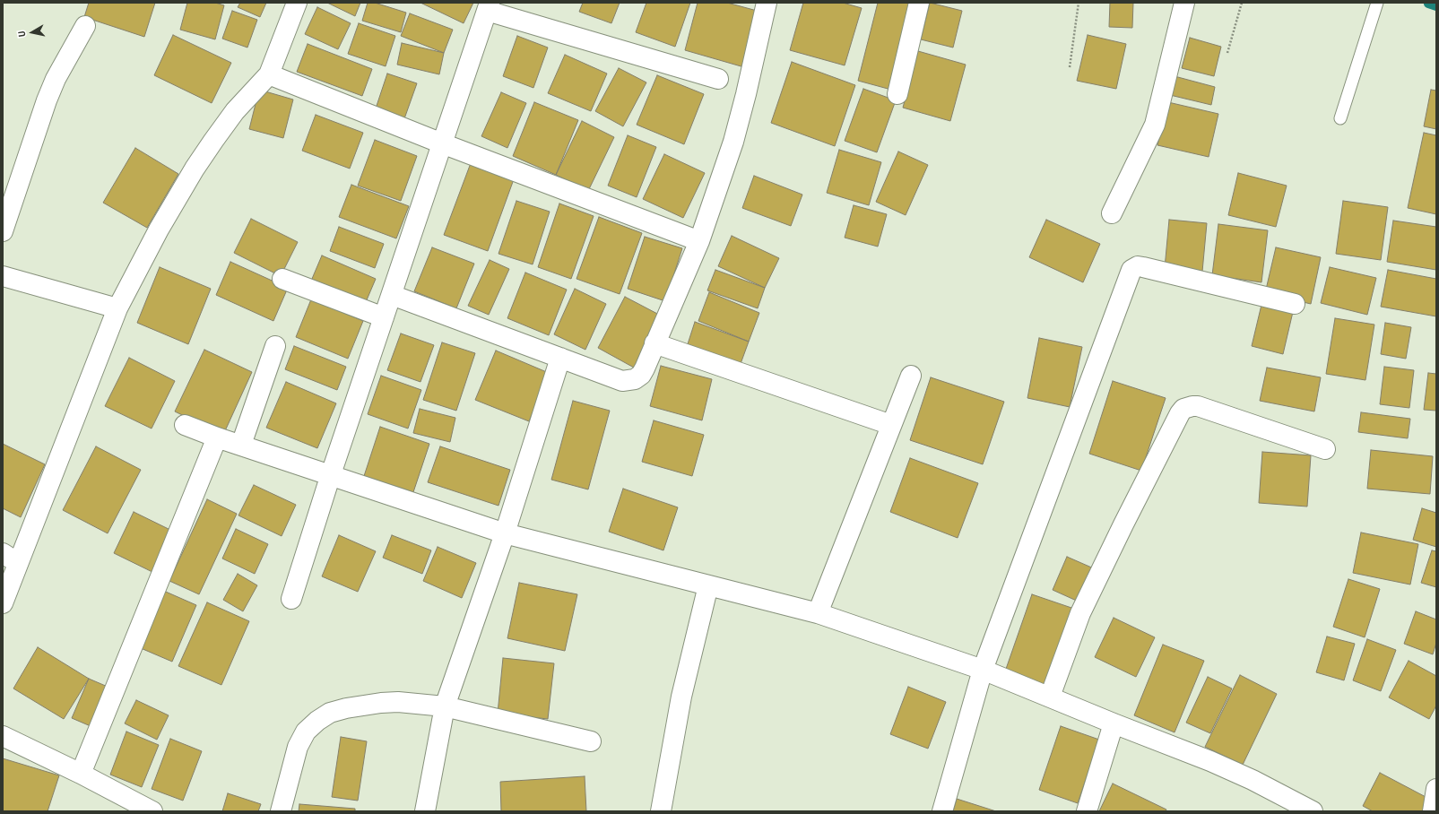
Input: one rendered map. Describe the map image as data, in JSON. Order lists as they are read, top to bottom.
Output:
{
  "north": "left"
}
